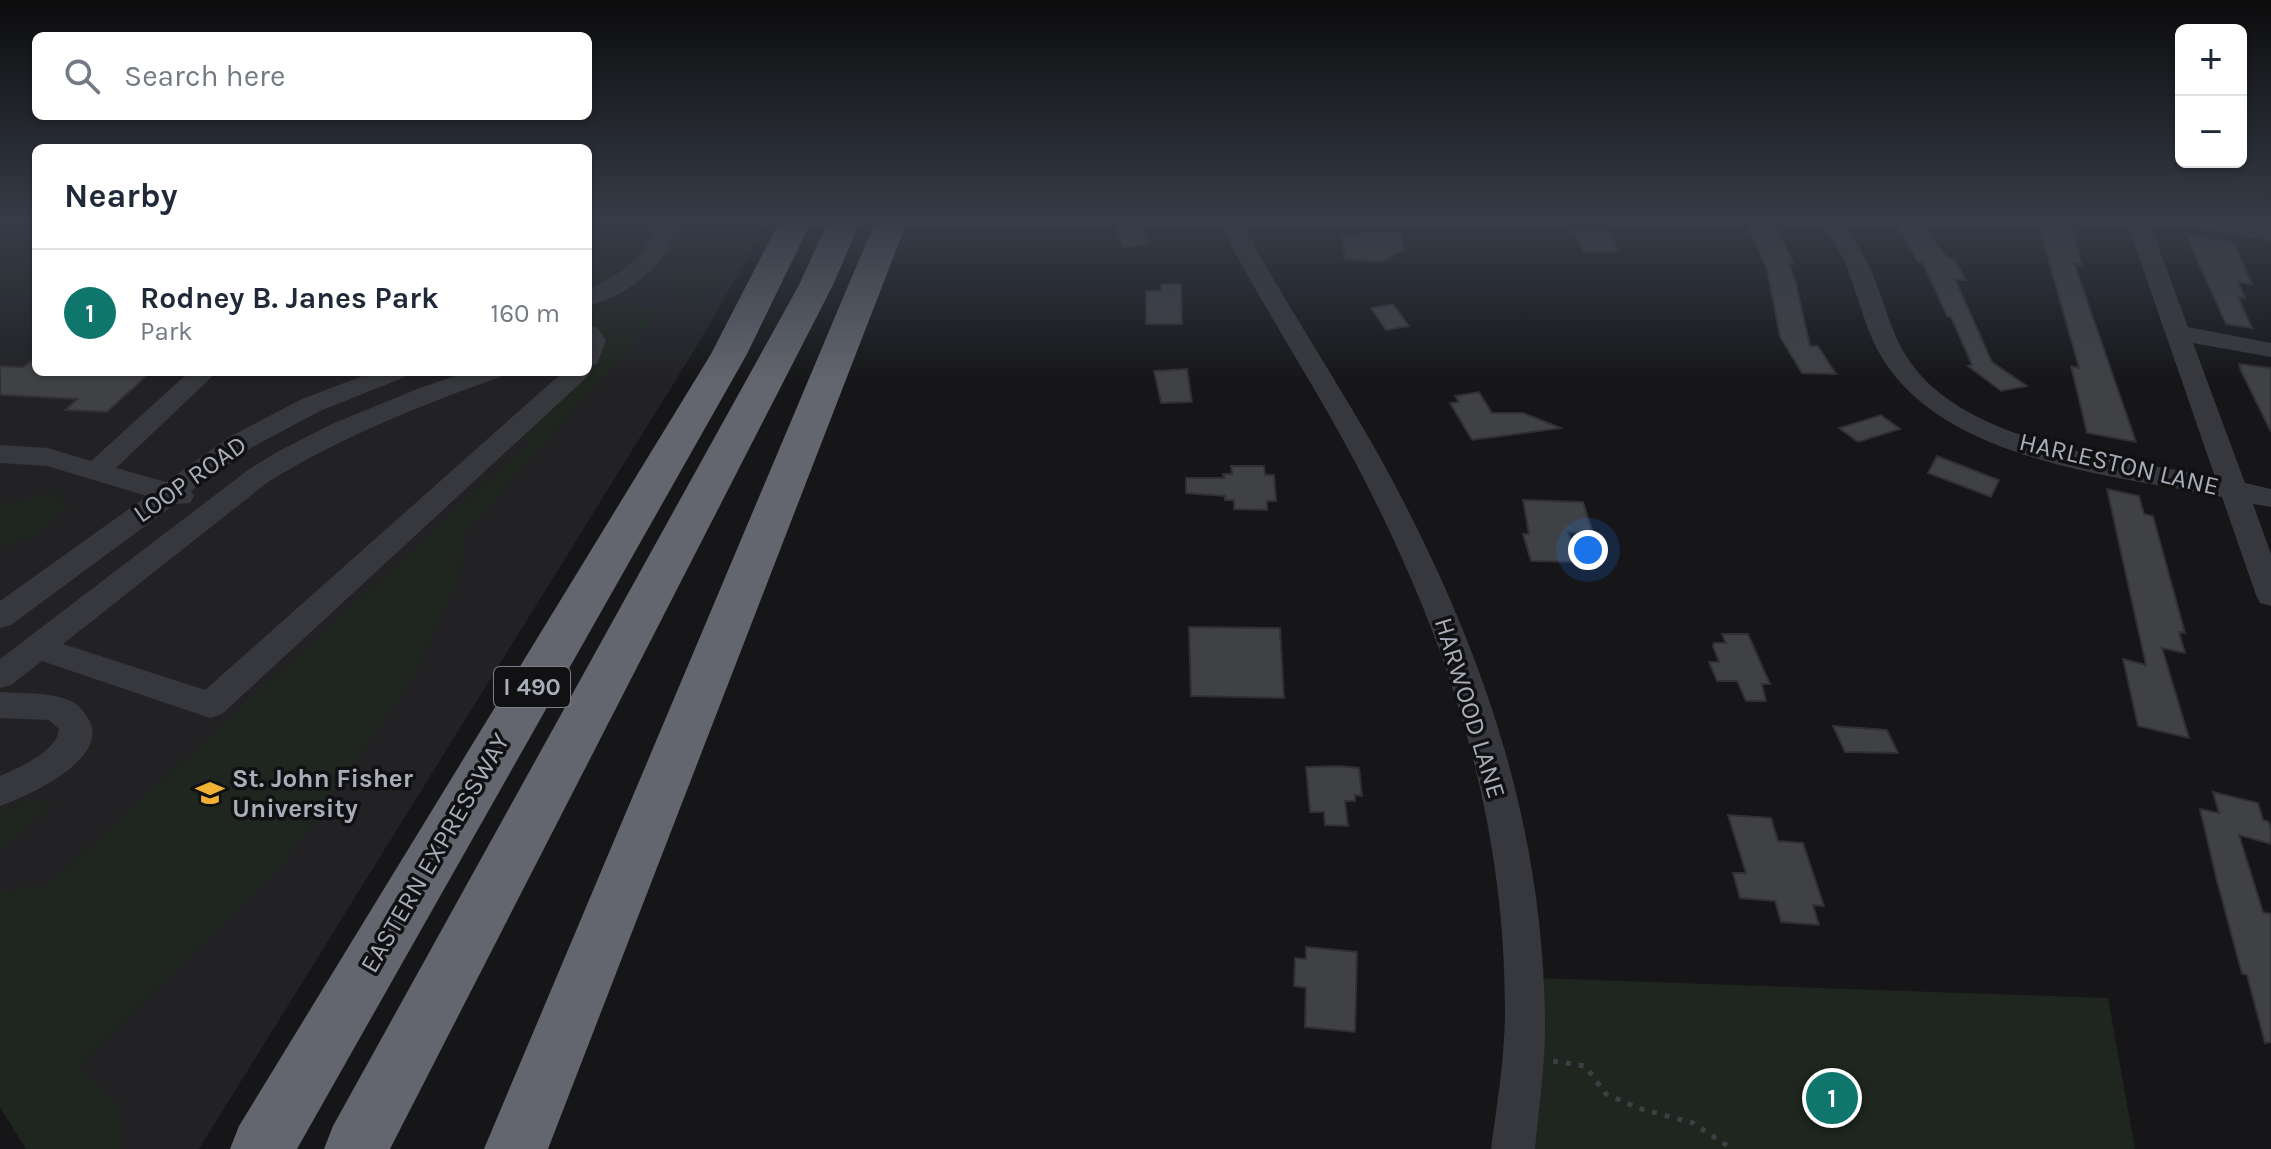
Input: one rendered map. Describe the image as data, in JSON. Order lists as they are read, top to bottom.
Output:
{
  "streets": {
    "highway": ["I 490", "EASTERN EXPRESSWAY"],
    "street": ["HARLESTON LANE", "LOOP ROAD", "HARWOOD LANE"]
  },
  "places": {
    "school or university": ["St. John Fisher University"]
  },
  "page": {
    "map_buttons": ["+", "−"],
    "search": "Search here",
    "heading": "Nearby",
    "list": [
      {
        "mark": "1",
        "name": "Rodney B. Janes Park",
        "note": "Park",
        "value": "160 m"
      }
    ],
    "pins": "1"
  }
}
